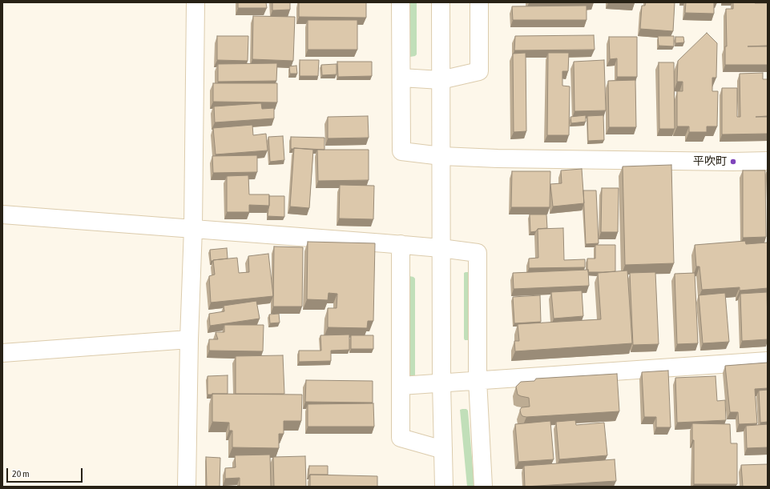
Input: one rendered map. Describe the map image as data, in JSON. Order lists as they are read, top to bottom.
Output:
{
  "places": ["平吹町"],
  "scale_bar": "20 m"
}
